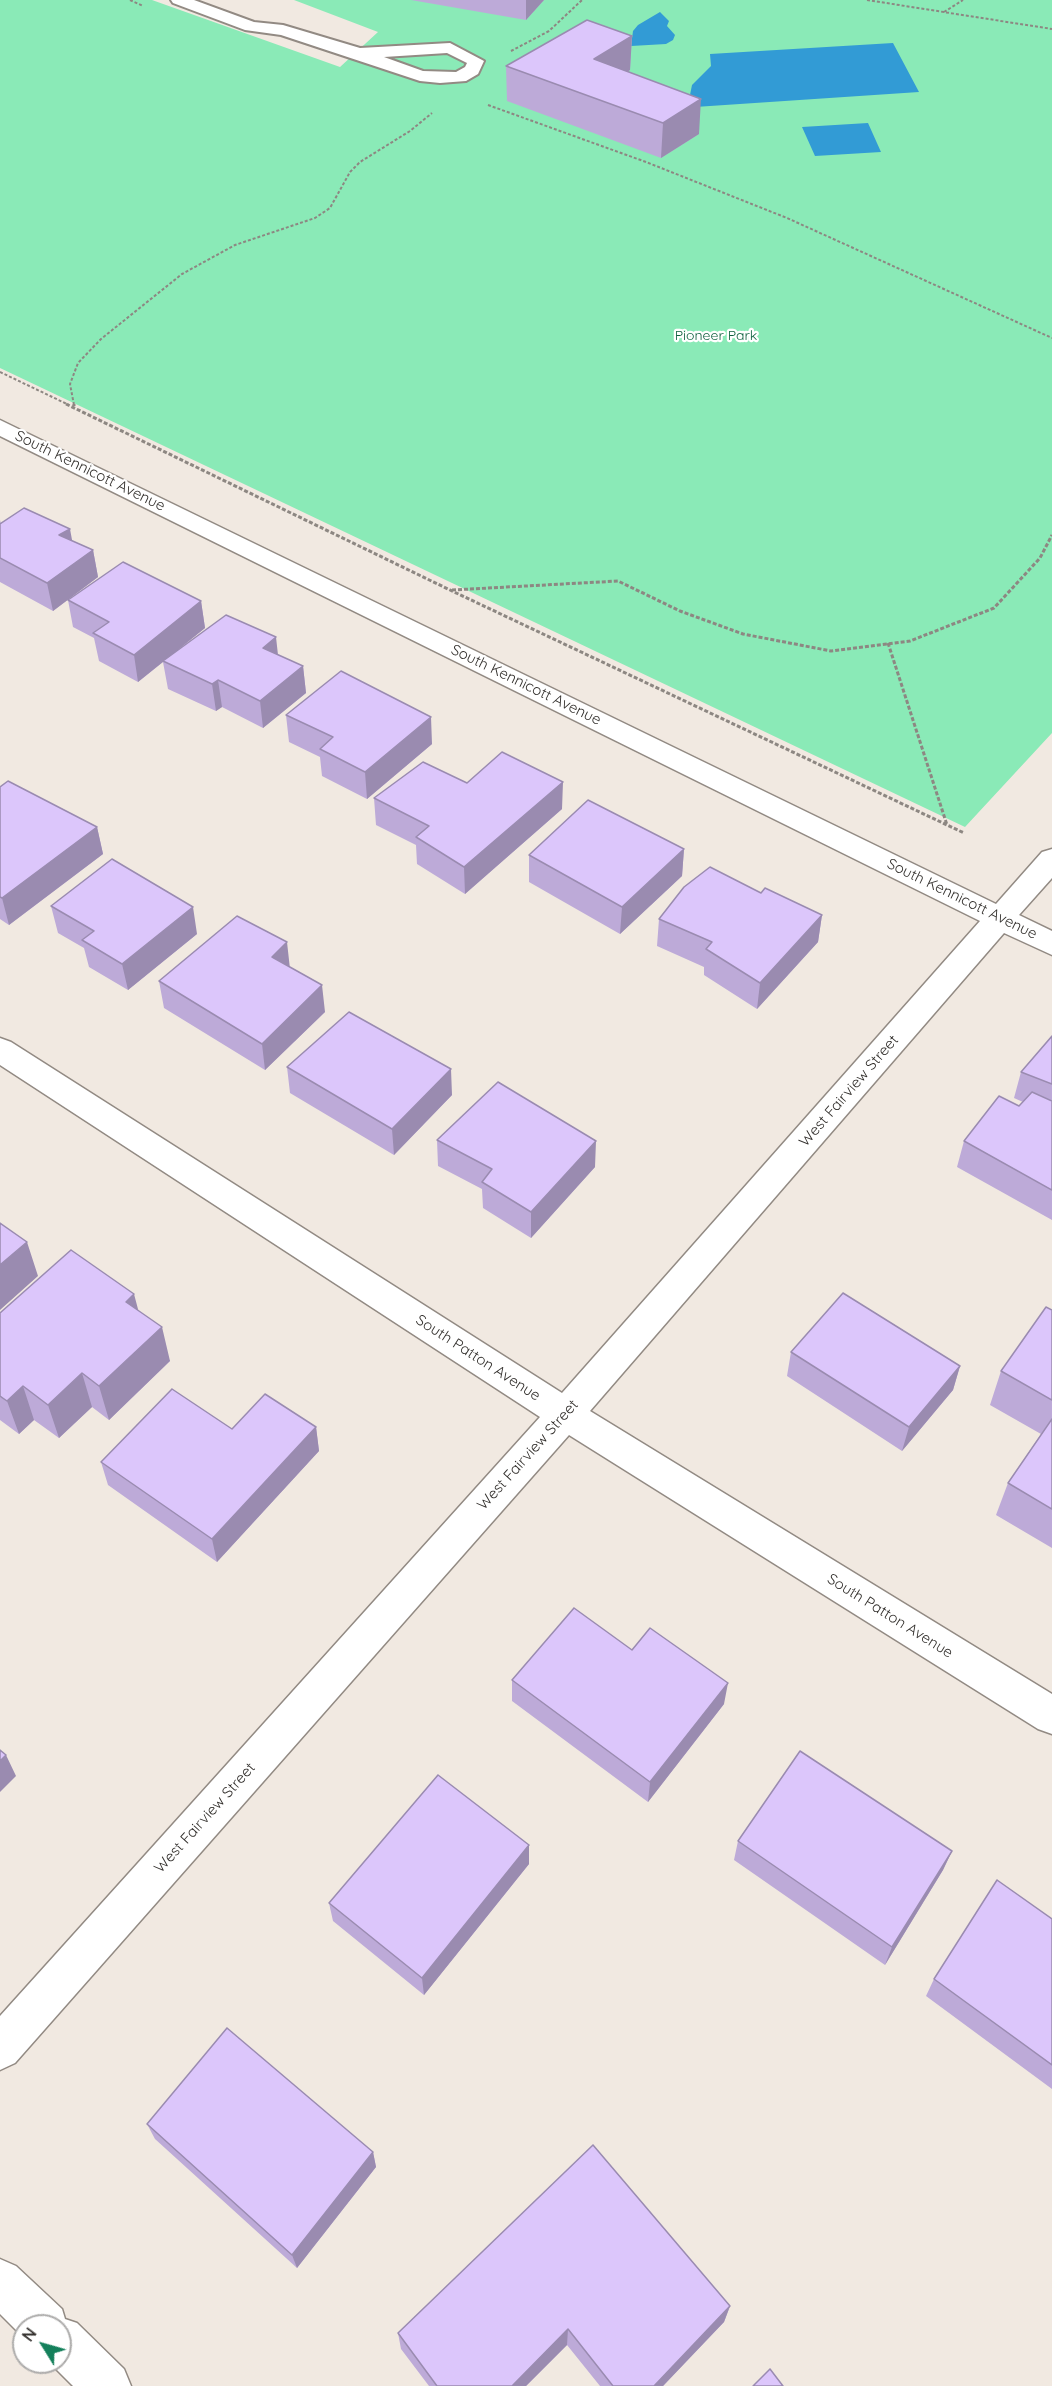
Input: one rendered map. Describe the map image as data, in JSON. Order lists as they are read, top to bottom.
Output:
{
  "streets": {
    "street": ["South Kennicott Avenue", "West Fairview Street", "South Patton Avenue"]
  },
  "crossings": [
    ["South Kennicott Avenue", "West Fairview Street"],
    ["West Fairview Street", "South Patton Avenue"]
  ],
  "parks": ["Pioneer Park"],
  "north": "top left"
}
